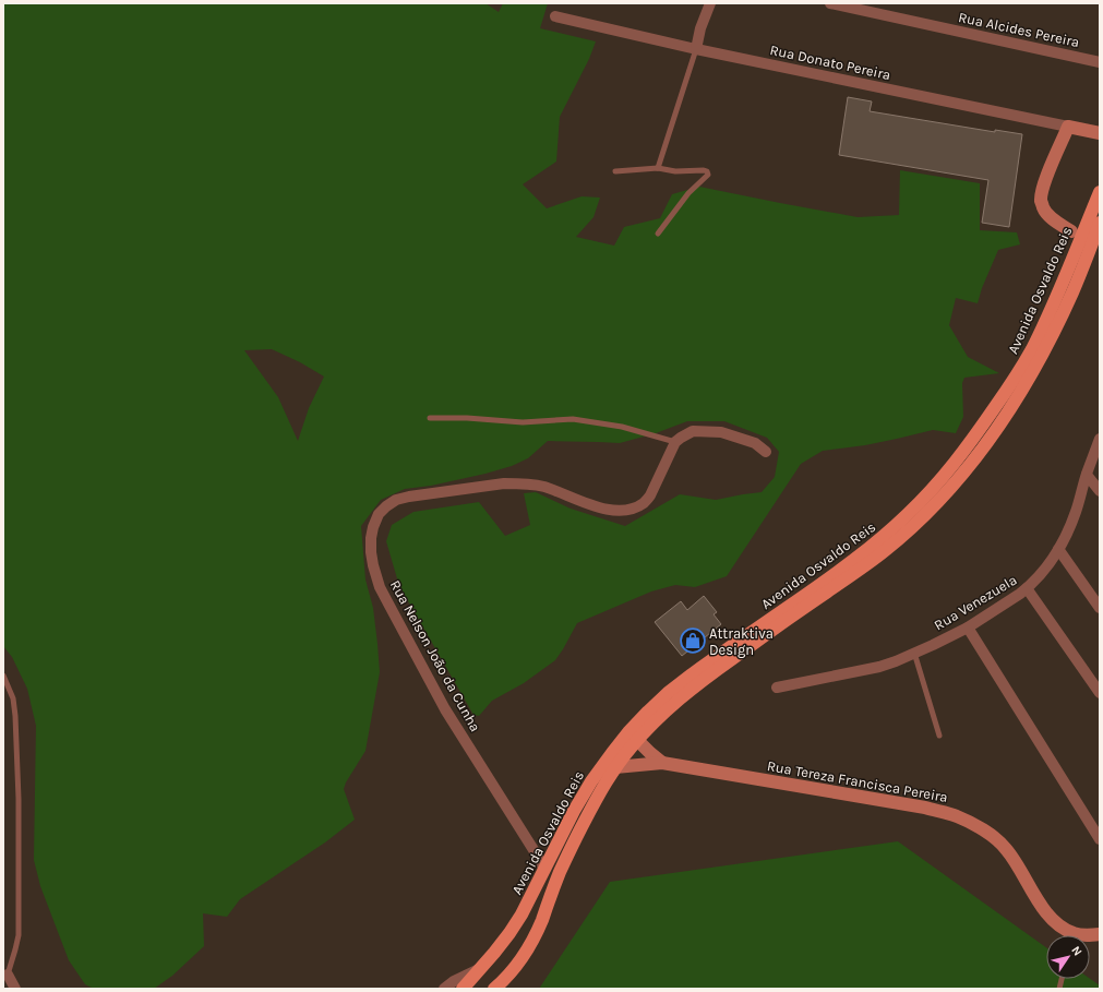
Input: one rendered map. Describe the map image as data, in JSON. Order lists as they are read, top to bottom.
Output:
{
  "streets": {
    "main road": ["Avenida Osvaldo Reis"],
    "street": [
      "Rua Alcides Pereira",
      "Rua Donato Pereira",
      "Rua Venezuela",
      "Rua Nelson João da Cunha",
      "Rua Tereza Francisca Pereira"
    ]
  },
  "crossings": [
    ["Avenida Osvaldo Reis", "Rua Nelson João da Cunha"],
    ["Avenida Osvaldo Reis", "Rua Tereza Francisca Pereira"]
  ],
  "places": {
    "shop": ["Attraktiva Design"]
  },
  "north": "top right"
}
